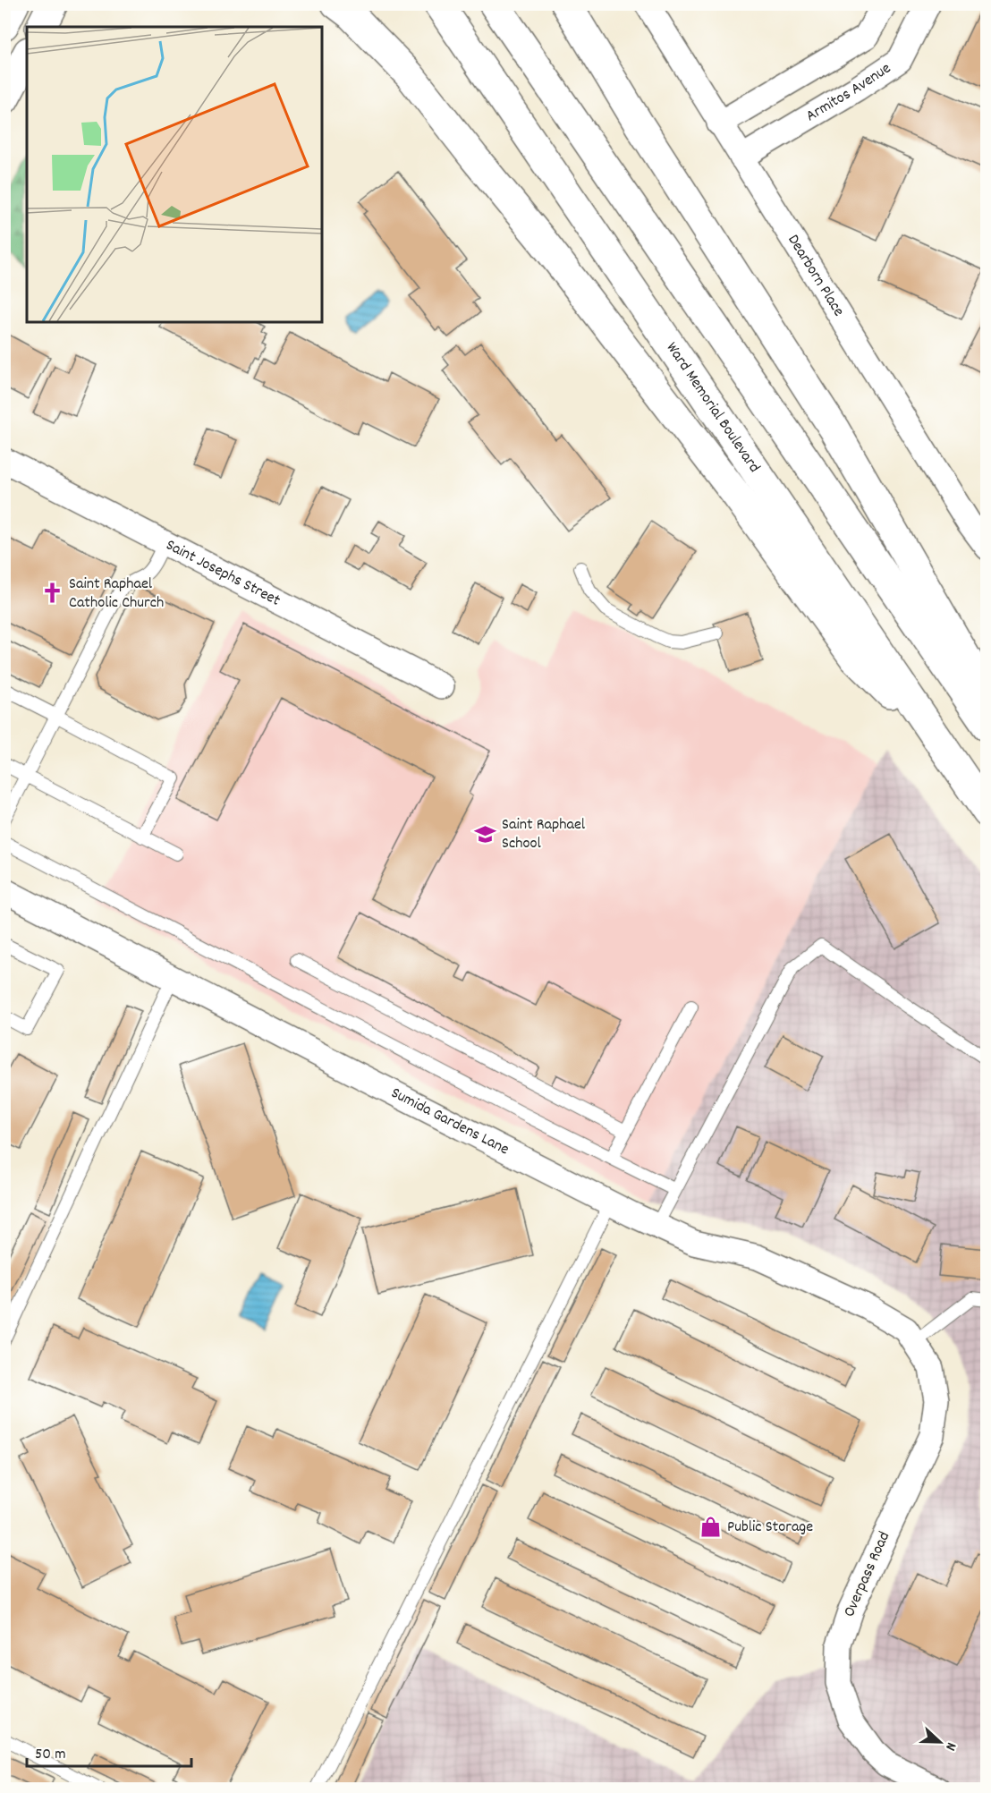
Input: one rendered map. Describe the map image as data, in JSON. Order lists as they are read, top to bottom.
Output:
{
  "streets": {
    "main road": ["Ward Memorial Boulevard"],
    "street": [
      "Armitos Avenue",
      "Dearborn Place",
      "Saint Josephs Street",
      "Sumida Gardens Lane",
      "Overpass Road"
    ]
  },
  "crossings": [
    ["Armitos Avenue", "Dearborn Place"],
    ["Sumida Gardens Lane", "Overpass Road"]
  ],
  "places": {
    "church": ["Saint Raphael Catholic Church"],
    "school or university": ["Saint Raphael School"],
    "shop": ["Public Storage"]
  },
  "scale_bar": "50 m",
  "north": "right"
}
